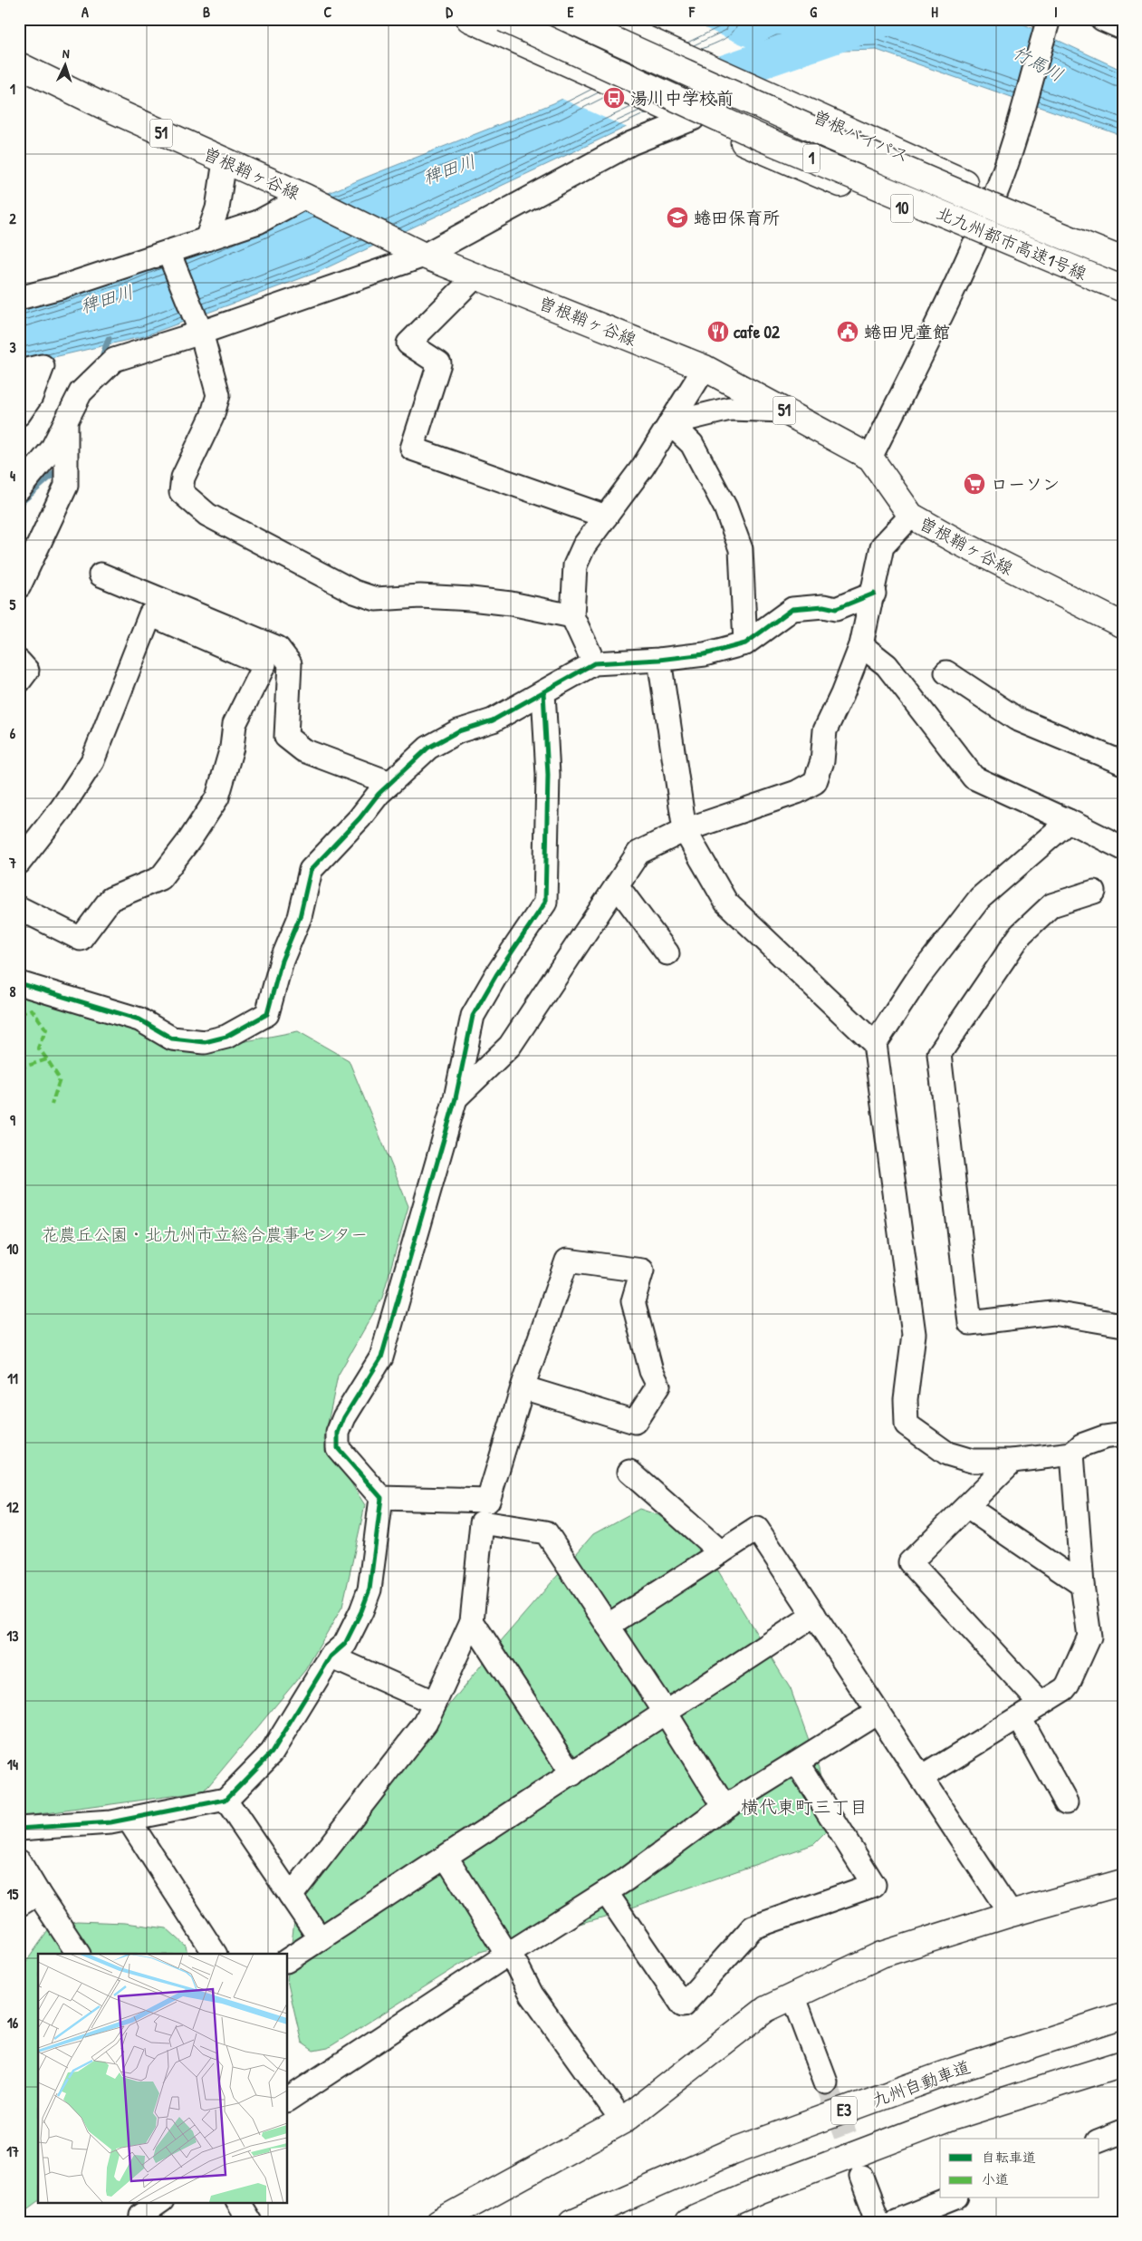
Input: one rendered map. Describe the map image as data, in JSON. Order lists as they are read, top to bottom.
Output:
{
  "streets": {
    "main road": [
      "51",
      "曽根バイパス",
      "1",
      "曽根鞘ヶ谷線",
      "10",
      "北九州都市高速1号線",
      "九州自動車道",
      "E3"
    ]
  },
  "districts": ["横代東町三丁目"],
  "water": ["竹馬川", "稗田川"],
  "parks": ["花農丘公園・北九州市立総合農事センター"],
  "places": {
    "bus stop": ["湯川中学校前"],
    "school or university": ["蜷田保育所"],
    "restaurant": ["cafe 02"],
    "public building": ["蜷田児童館"],
    "supermarket": ["ローソン"]
  },
  "legend": ["自転車道", "小道"],
  "north": "top",
  "grid": {
    "columns": [
      "A",
      "B",
      "C",
      "D",
      "E",
      "F",
      "G",
      "H",
      "I"
    ],
    "rows": [
      "1",
      "2",
      "3",
      "4",
      "5",
      "6",
      "7",
      "8",
      "9",
      "10",
      "11",
      "12",
      "13",
      "14",
      "15",
      "16",
      "17"
    ]
  }
}
